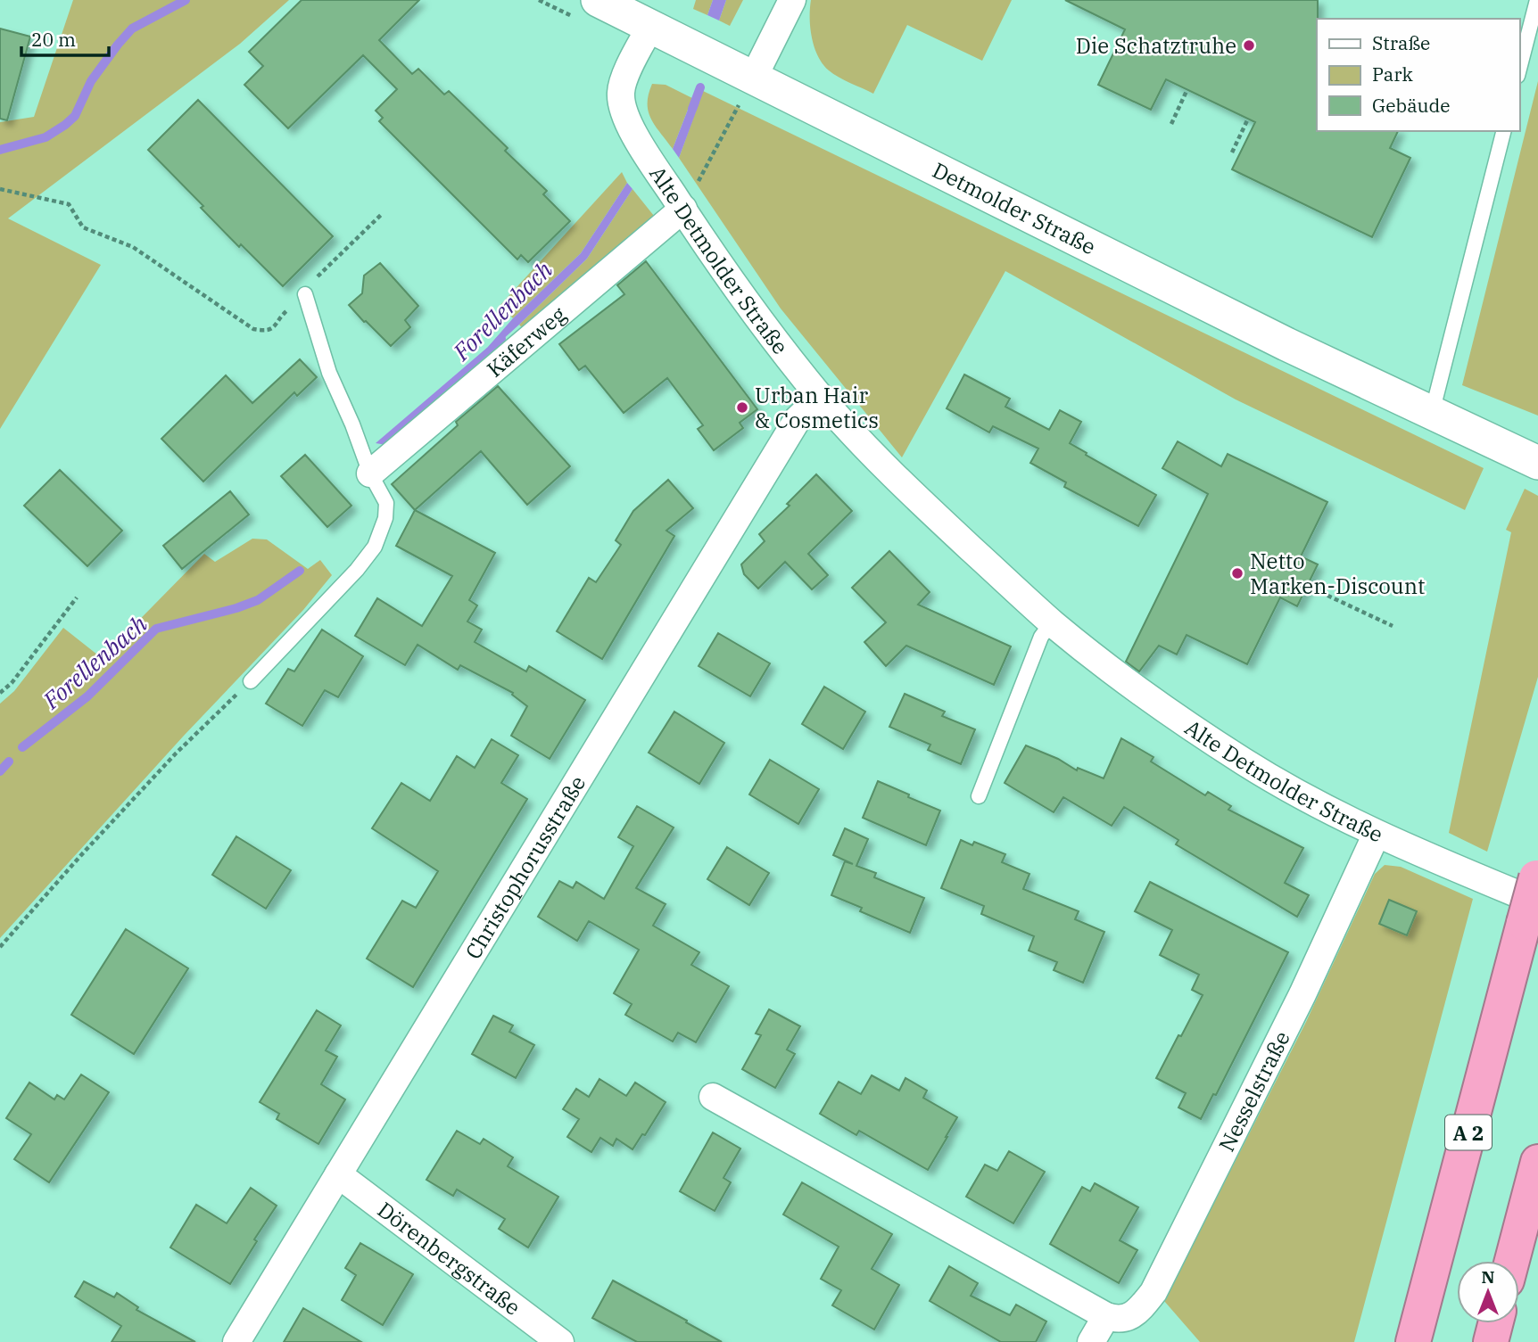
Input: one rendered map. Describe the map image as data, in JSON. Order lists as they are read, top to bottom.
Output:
{
  "streets": {
    "highway": ["A 2"],
    "street": [
      "Detmolder Straße",
      "Alte Detmolder Straße",
      "Käferweg",
      "Christophorusstraße",
      "Nesselstraße",
      "Dörenbergstraße"
    ]
  },
  "crossings": [
    ["Detmolder Straße", "Alte Detmolder Straße"],
    ["Alte Detmolder Straße", "Käferweg"],
    ["Alte Detmolder Straße", "Christophorusstraße"],
    ["Alte Detmolder Straße", "Nesselstraße"],
    ["Alte Detmolder Straße", "A 2"],
    ["Christophorusstraße", "Dörenbergstraße"]
  ],
  "water": ["Forellenbach"],
  "places": ["Die Schatztruhe", "Urban Hair & Cosmetics", "Netto Marken-Discount"],
  "legend": ["Straße", "Park", "Gebäude"],
  "scale_bar": "20 m",
  "north": "top"
}
